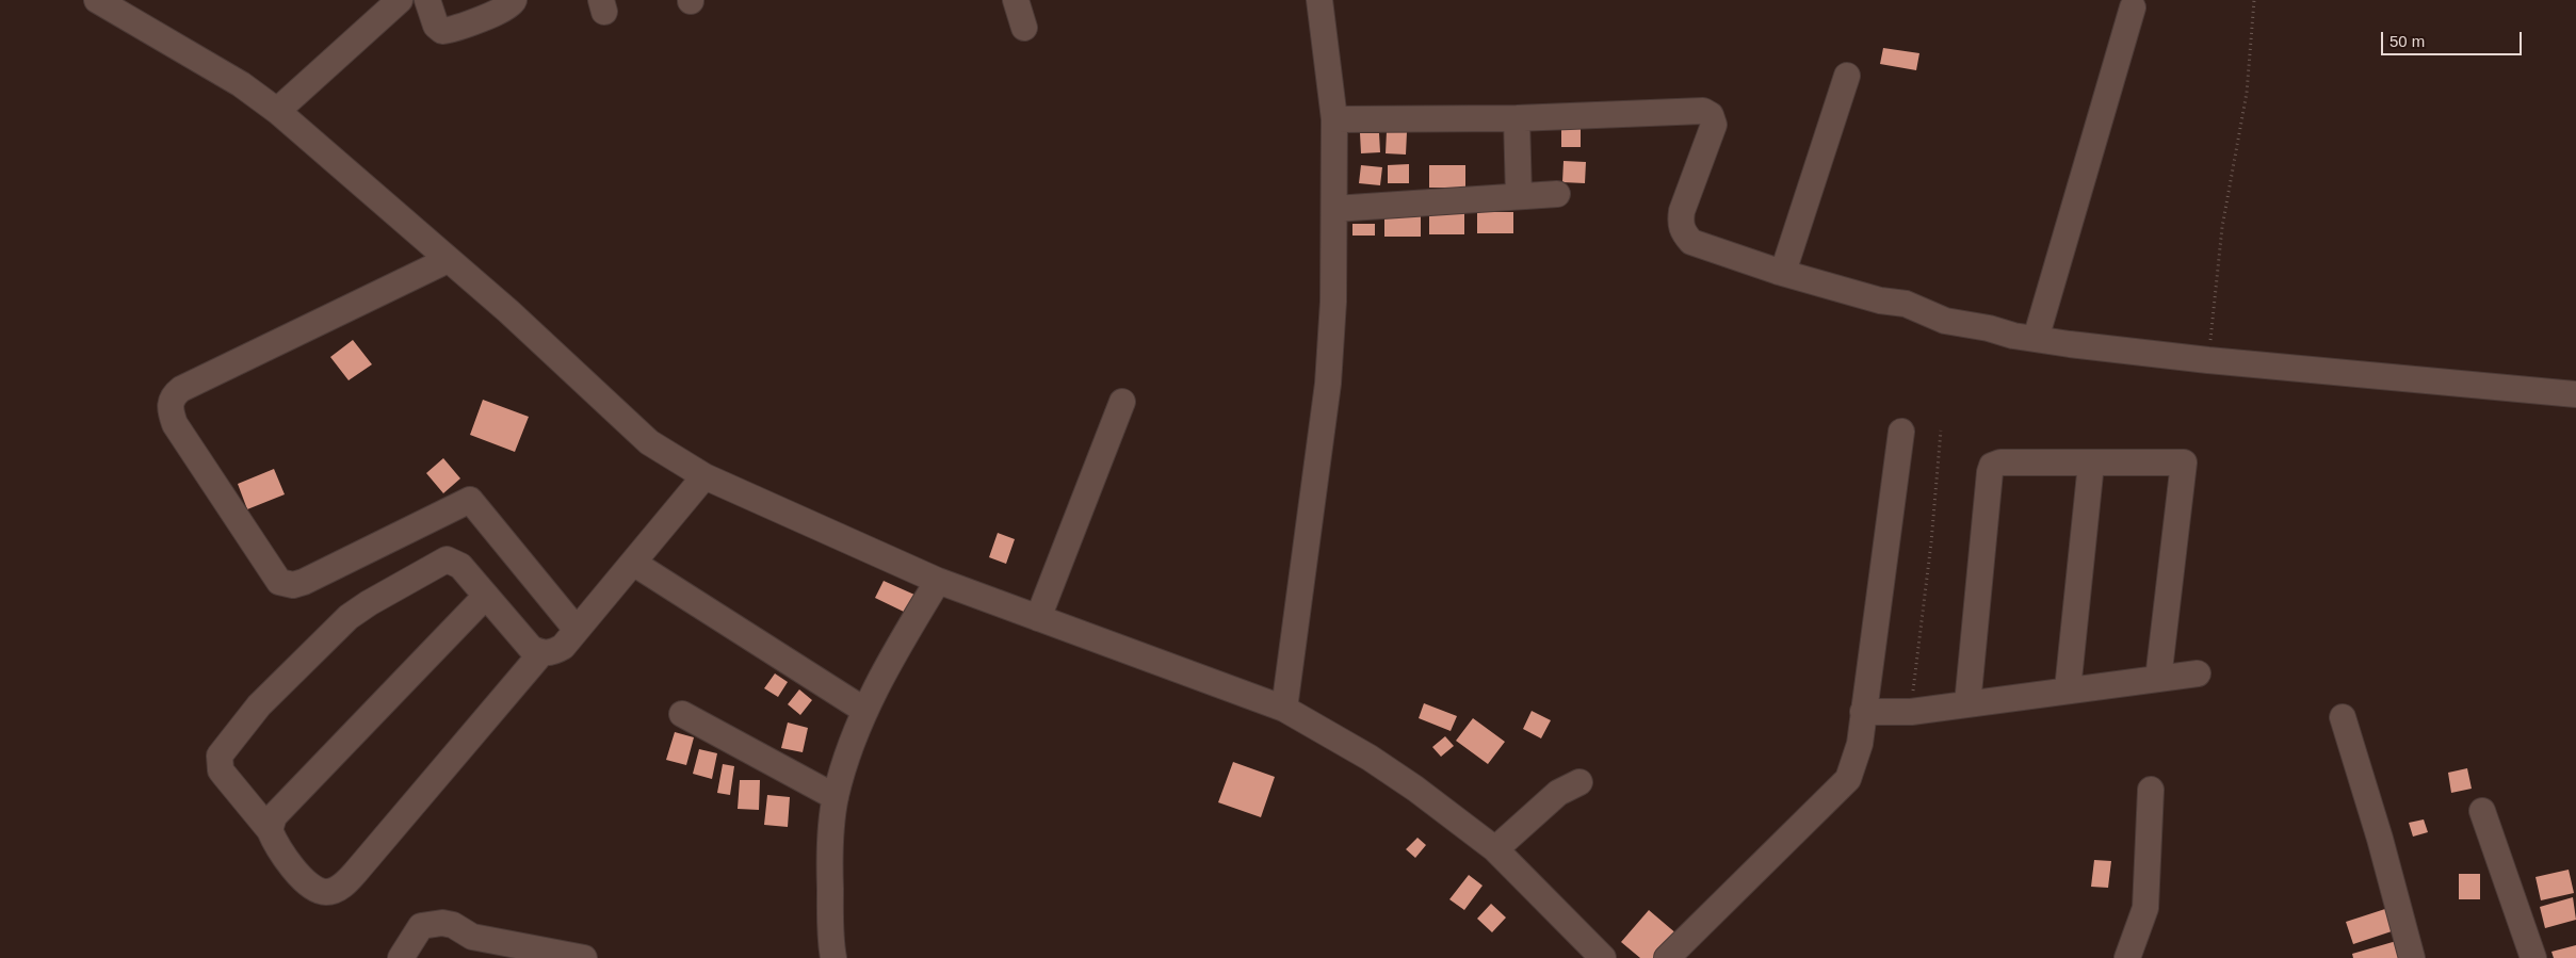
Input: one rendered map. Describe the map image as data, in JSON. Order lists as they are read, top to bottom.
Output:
{
  "scale_bar": "50 m"
}
